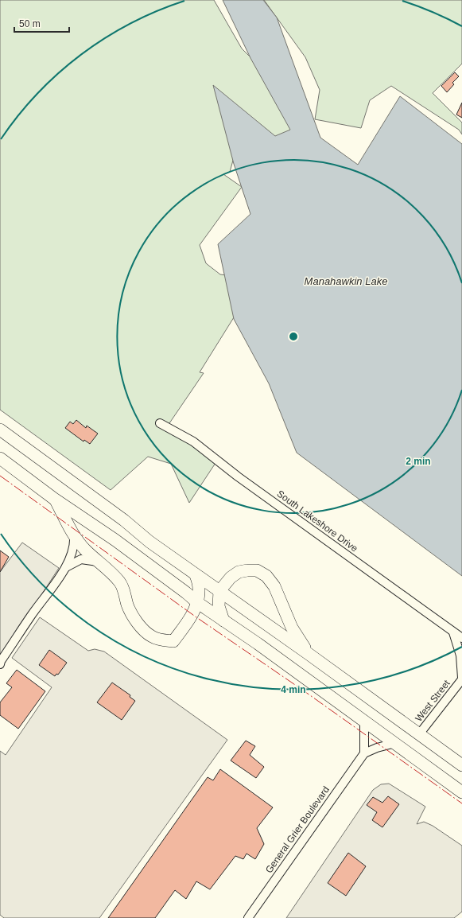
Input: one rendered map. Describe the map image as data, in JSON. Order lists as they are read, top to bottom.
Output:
{
  "streets": {
    "street": ["South Lakeshore Drive", "West Street", "General Grier Boulevard"]
  },
  "crossings": [
    ["South Lakeshore Drive", "West Street"]
  ],
  "water": ["Manahawkin Lake"],
  "scale_bar": "50 m",
  "rings": ["2 min", "4 min"]
}
